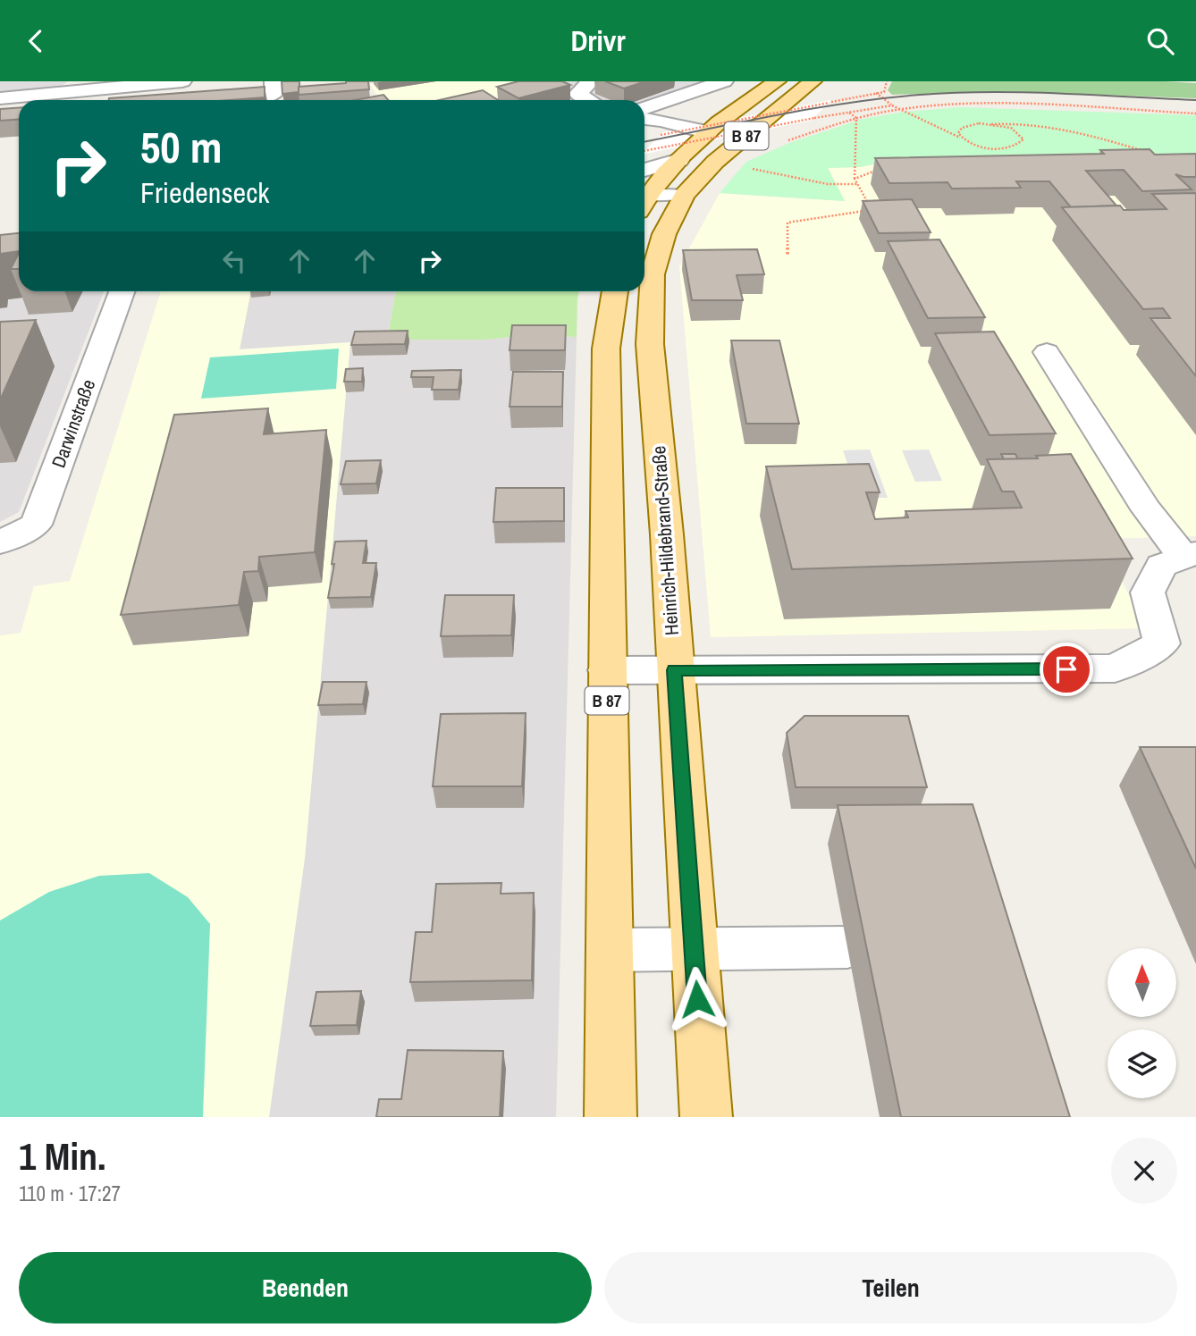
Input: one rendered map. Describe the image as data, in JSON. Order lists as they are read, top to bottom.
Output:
{
  "streets": {
    "main road": ["B 87", "Heinrich-Hildebrand-Straße"],
    "street": ["Darwinstraße"]
  },
  "crossings": [
    ["B 87", "Heinrich-Hildebrand-Straße"]
  ],
  "north": "top",
  "page": {
    "header": "Drivr",
    "turn": ["50 m", "Friedenseck"],
    "heading": ["1 Min.", "110 m · 17:27"],
    "buttons": ["Beenden", "Teilen"]
  }
}
